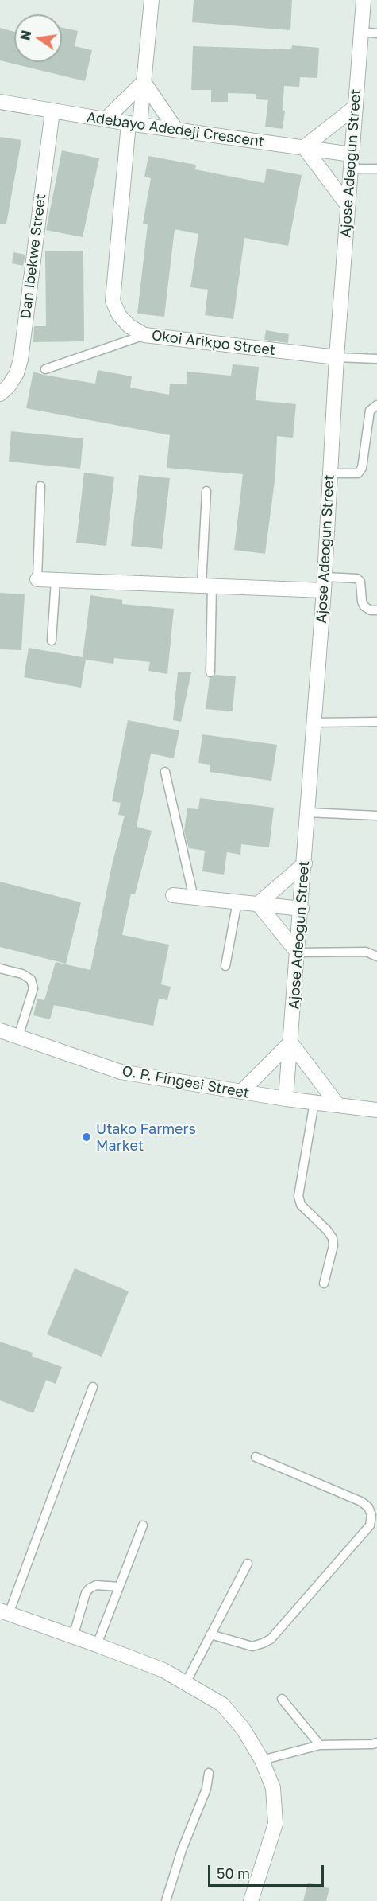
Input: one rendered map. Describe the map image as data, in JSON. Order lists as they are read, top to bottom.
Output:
{
  "streets": {
    "street": [
      "Adebayo Adedeji Crescent",
      "Ajose Adeogun Street",
      "Dan Ibekwe Street",
      "Okoi Arikpo Street",
      "O. P. Fingesi Street"
    ]
  },
  "crossings": [
    ["Adebayo Adedeji Crescent", "Ajose Adeogun Street"],
    ["Adebayo Adedeji Crescent", "Dan Ibekwe Street"],
    ["Adebayo Adedeji Crescent", "Okoi Arikpo Street"],
    ["Ajose Adeogun Street", "Okoi Arikpo Street"],
    ["Ajose Adeogun Street", "O. P. Fingesi Street"]
  ],
  "places": ["Utako Farmers Market"],
  "scale_bar": "50 m",
  "north": "left"
}
